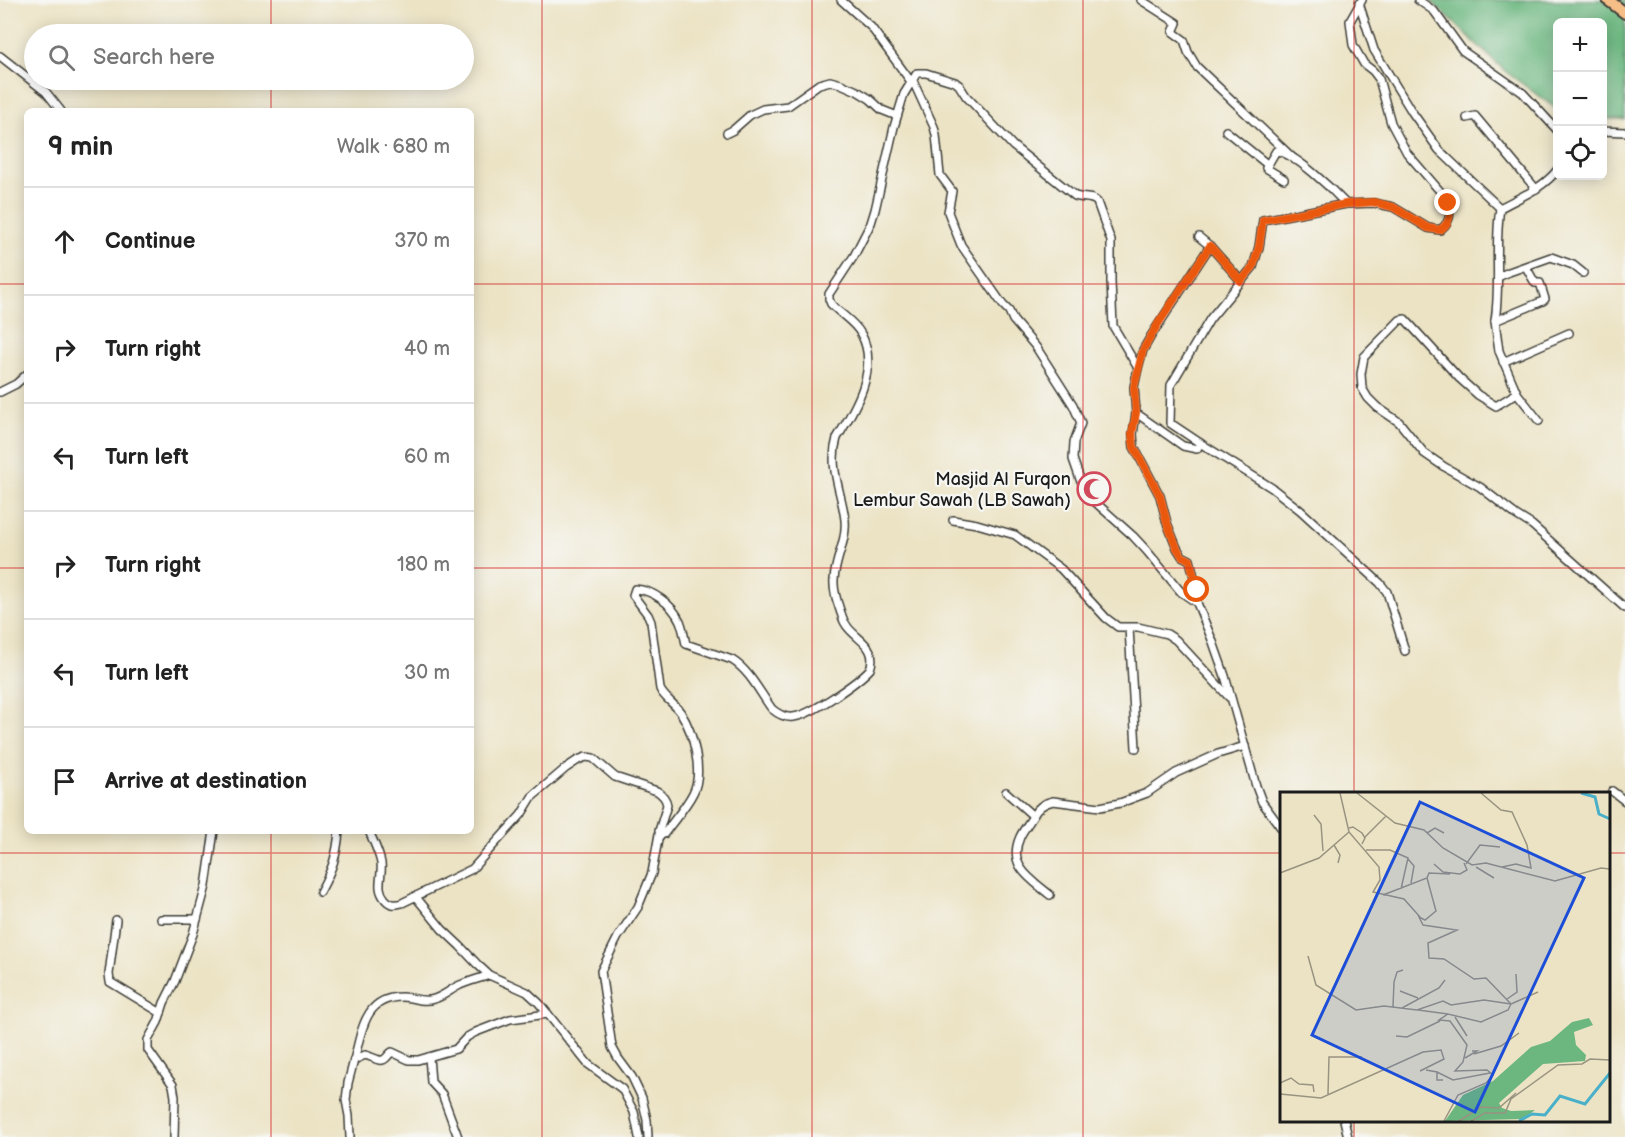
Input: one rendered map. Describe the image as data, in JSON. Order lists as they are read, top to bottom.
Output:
{
  "places": {
    "mosque": ["Masjid Al Furqon Lembur Sawah (LB Sawah)"]
  },
  "page": {
    "map_buttons": ["+", "−"],
    "search": "Search here",
    "heading": ["9 min", "Walk · 680 m"],
    "list": [
      ["Continue", "370 m"],
      ["Turn right", "40 m"],
      ["Turn left", "60 m"],
      ["Turn right", "180 m"],
      ["Turn left", "30 m"],
      "Arrive at destination"
    ]
  }
}
